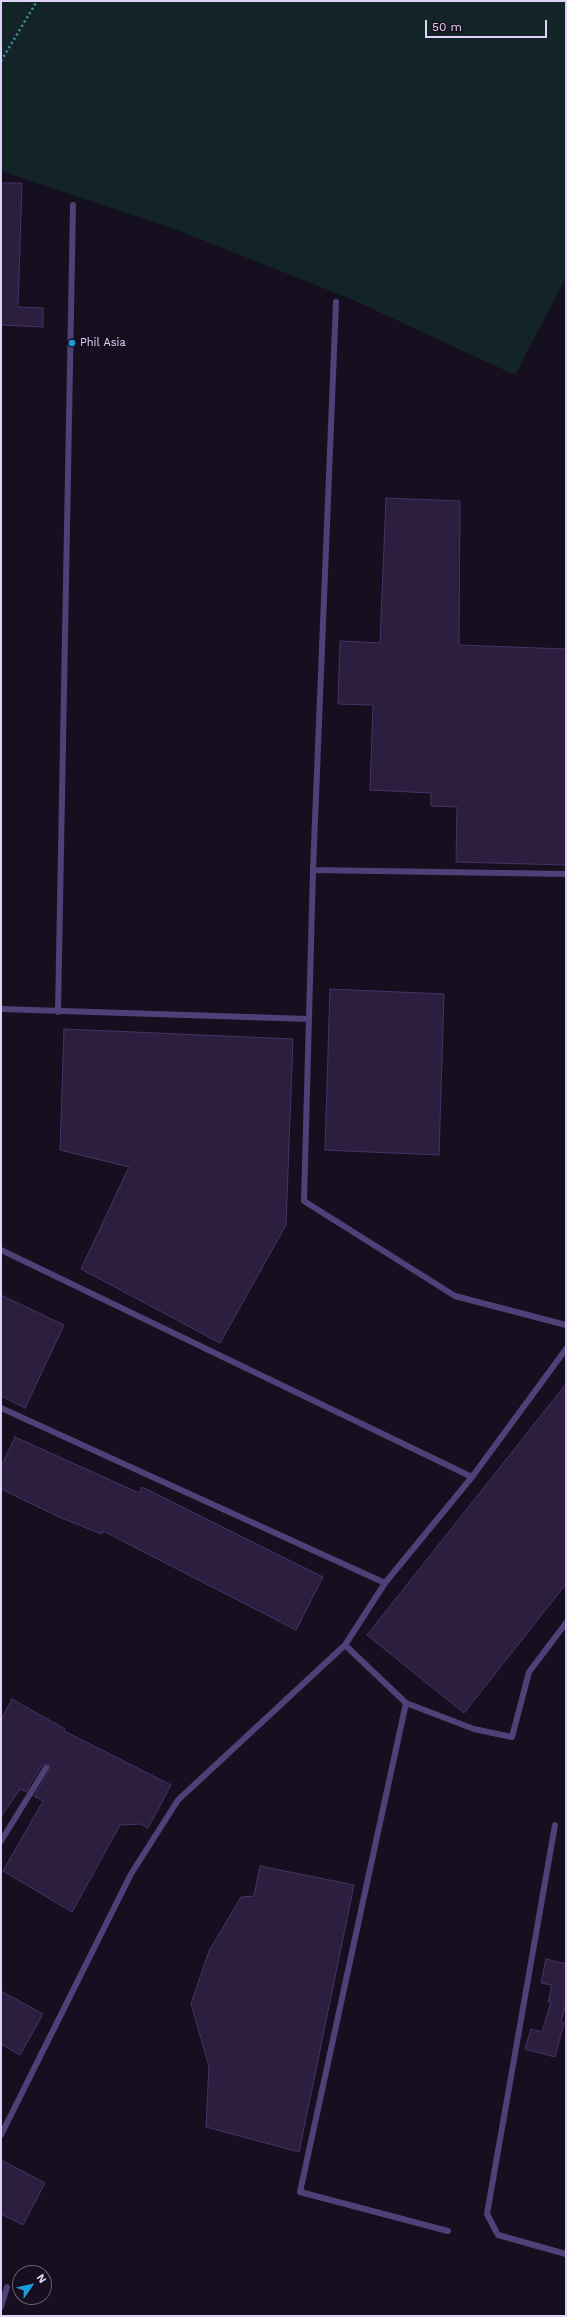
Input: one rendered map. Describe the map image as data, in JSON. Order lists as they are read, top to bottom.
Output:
{
  "places": ["Phil Asia"],
  "scale_bar": "50 m",
  "north": "top right"
}
